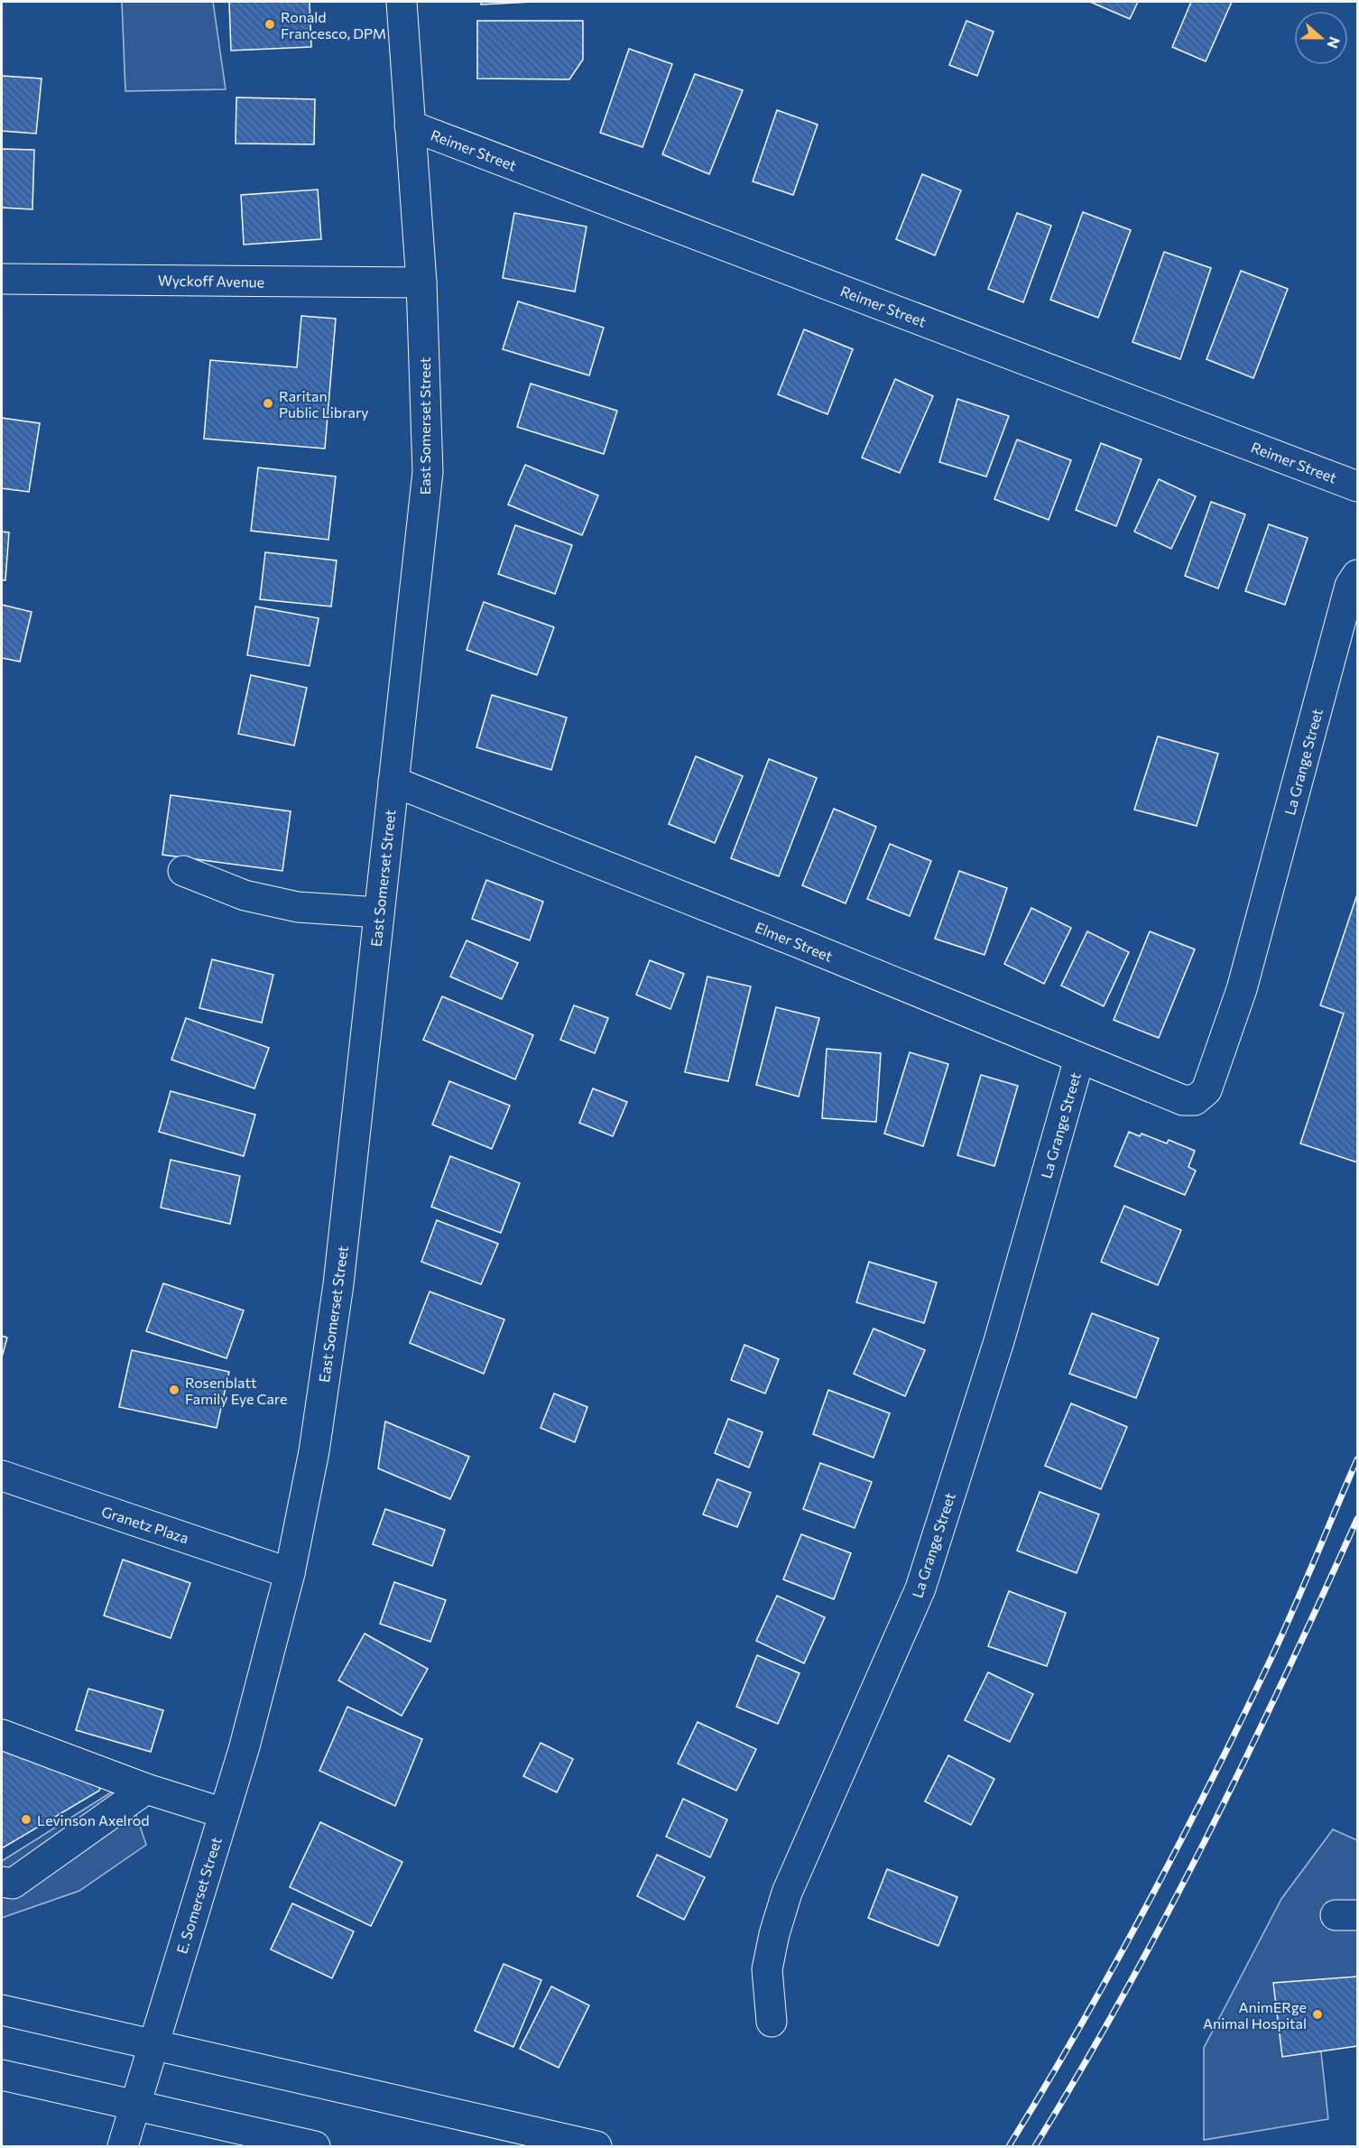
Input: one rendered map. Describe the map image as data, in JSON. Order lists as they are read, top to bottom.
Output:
{
  "streets": {
    "main road": [
      "Reimer Street",
      "Wyckoff Avenue",
      "East Somerset Street",
      "La Grange Street",
      "Elmer Street",
      "Granetz Plaza",
      "E. Somerset Street"
    ]
  },
  "crossings": [
    ["Reimer Street", "East Somerset Street"],
    ["Wyckoff Avenue", "East Somerset Street"],
    ["East Somerset Street", "Elmer Street"],
    ["East Somerset Street", "Granetz Plaza"],
    ["East Somerset Street", "E. Somerset Street"],
    ["La Grange Street", "Elmer Street"]
  ],
  "places": [
    "Ronald Francesco, DPM",
    "Raritan Public Library",
    "Rosenblatt Family Eye Care",
    "Levinson Axelrod",
    "AnimERge Animal Hospital"
  ],
  "north": "right"
}
